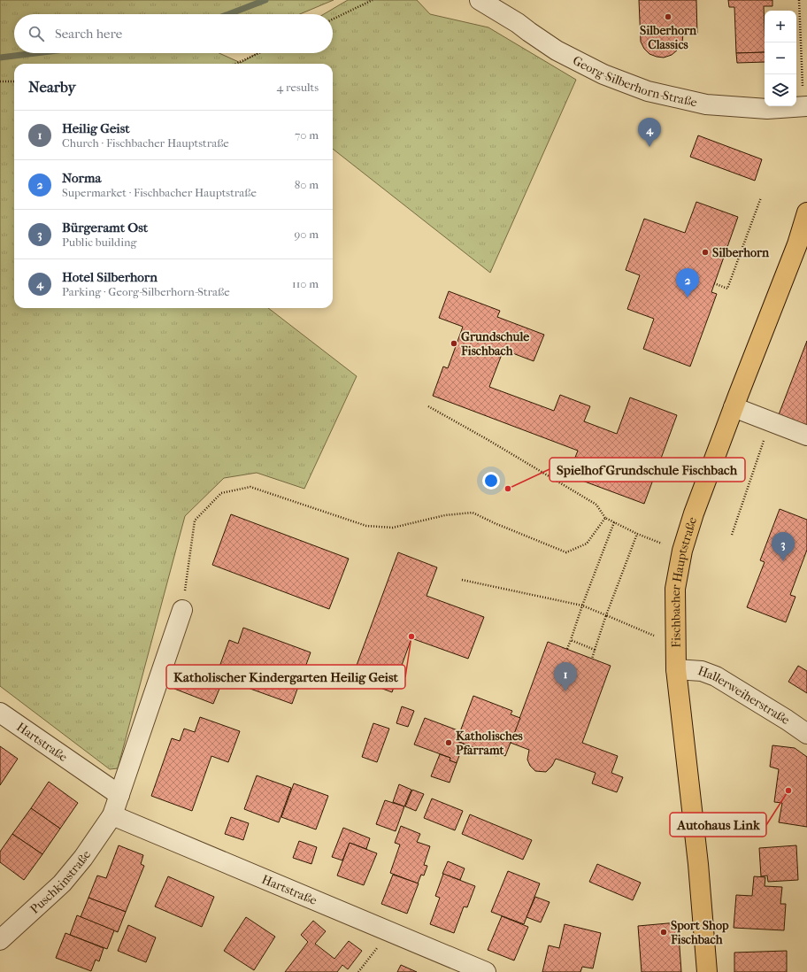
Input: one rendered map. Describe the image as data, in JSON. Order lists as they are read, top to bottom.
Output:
{
  "streets": {
    "main road": ["Fischbacher Hauptstraße"],
    "street": [
      "Georg-Silberhorn-Straße",
      "Hallerweiherstraße",
      "Hartstraße",
      "Puschkinstraße"
    ]
  },
  "crossings": [
    ["Fischbacher Hauptstraße", "Hallerweiherstraße"],
    ["Hartstraße", "Puschkinstraße"]
  ],
  "places": [
    "Silberhorn Classics",
    "Silberhorn",
    "Grundschule Fischbach",
    "Spielhof Grundschule Fischbach",
    "Katholischer Kindergarten Heilig Geist",
    "Katholisches Pfarramt",
    "Autohaus Link",
    "Sport Shop Fischbach"
  ],
  "page": {
    "map_buttons": ["+", "−"],
    "search": "Search here",
    "heading": ["Nearby", "4 results"],
    "list": [
      {
        "mark": "1",
        "name": "Heilig Geist",
        "note": "Church · Fischbacher Hauptstraße",
        "value": "70 m"
      },
      {
        "mark": "2",
        "name": "Norma",
        "note": "Supermarket · Fischbacher Hauptstraße",
        "value": "80 m"
      },
      {
        "mark": "3",
        "name": "Bürgeramt Ost",
        "note": "Public building",
        "value": "90 m"
      },
      {
        "mark": "4",
        "name": "Hotel Silberhorn",
        "note": "Parking · Georg-Silberhorn-Straße",
        "value": "110 m"
      }
    ],
    "pins": [
      "4",
      "2",
      "3",
      "1"
    ]
  }
}
